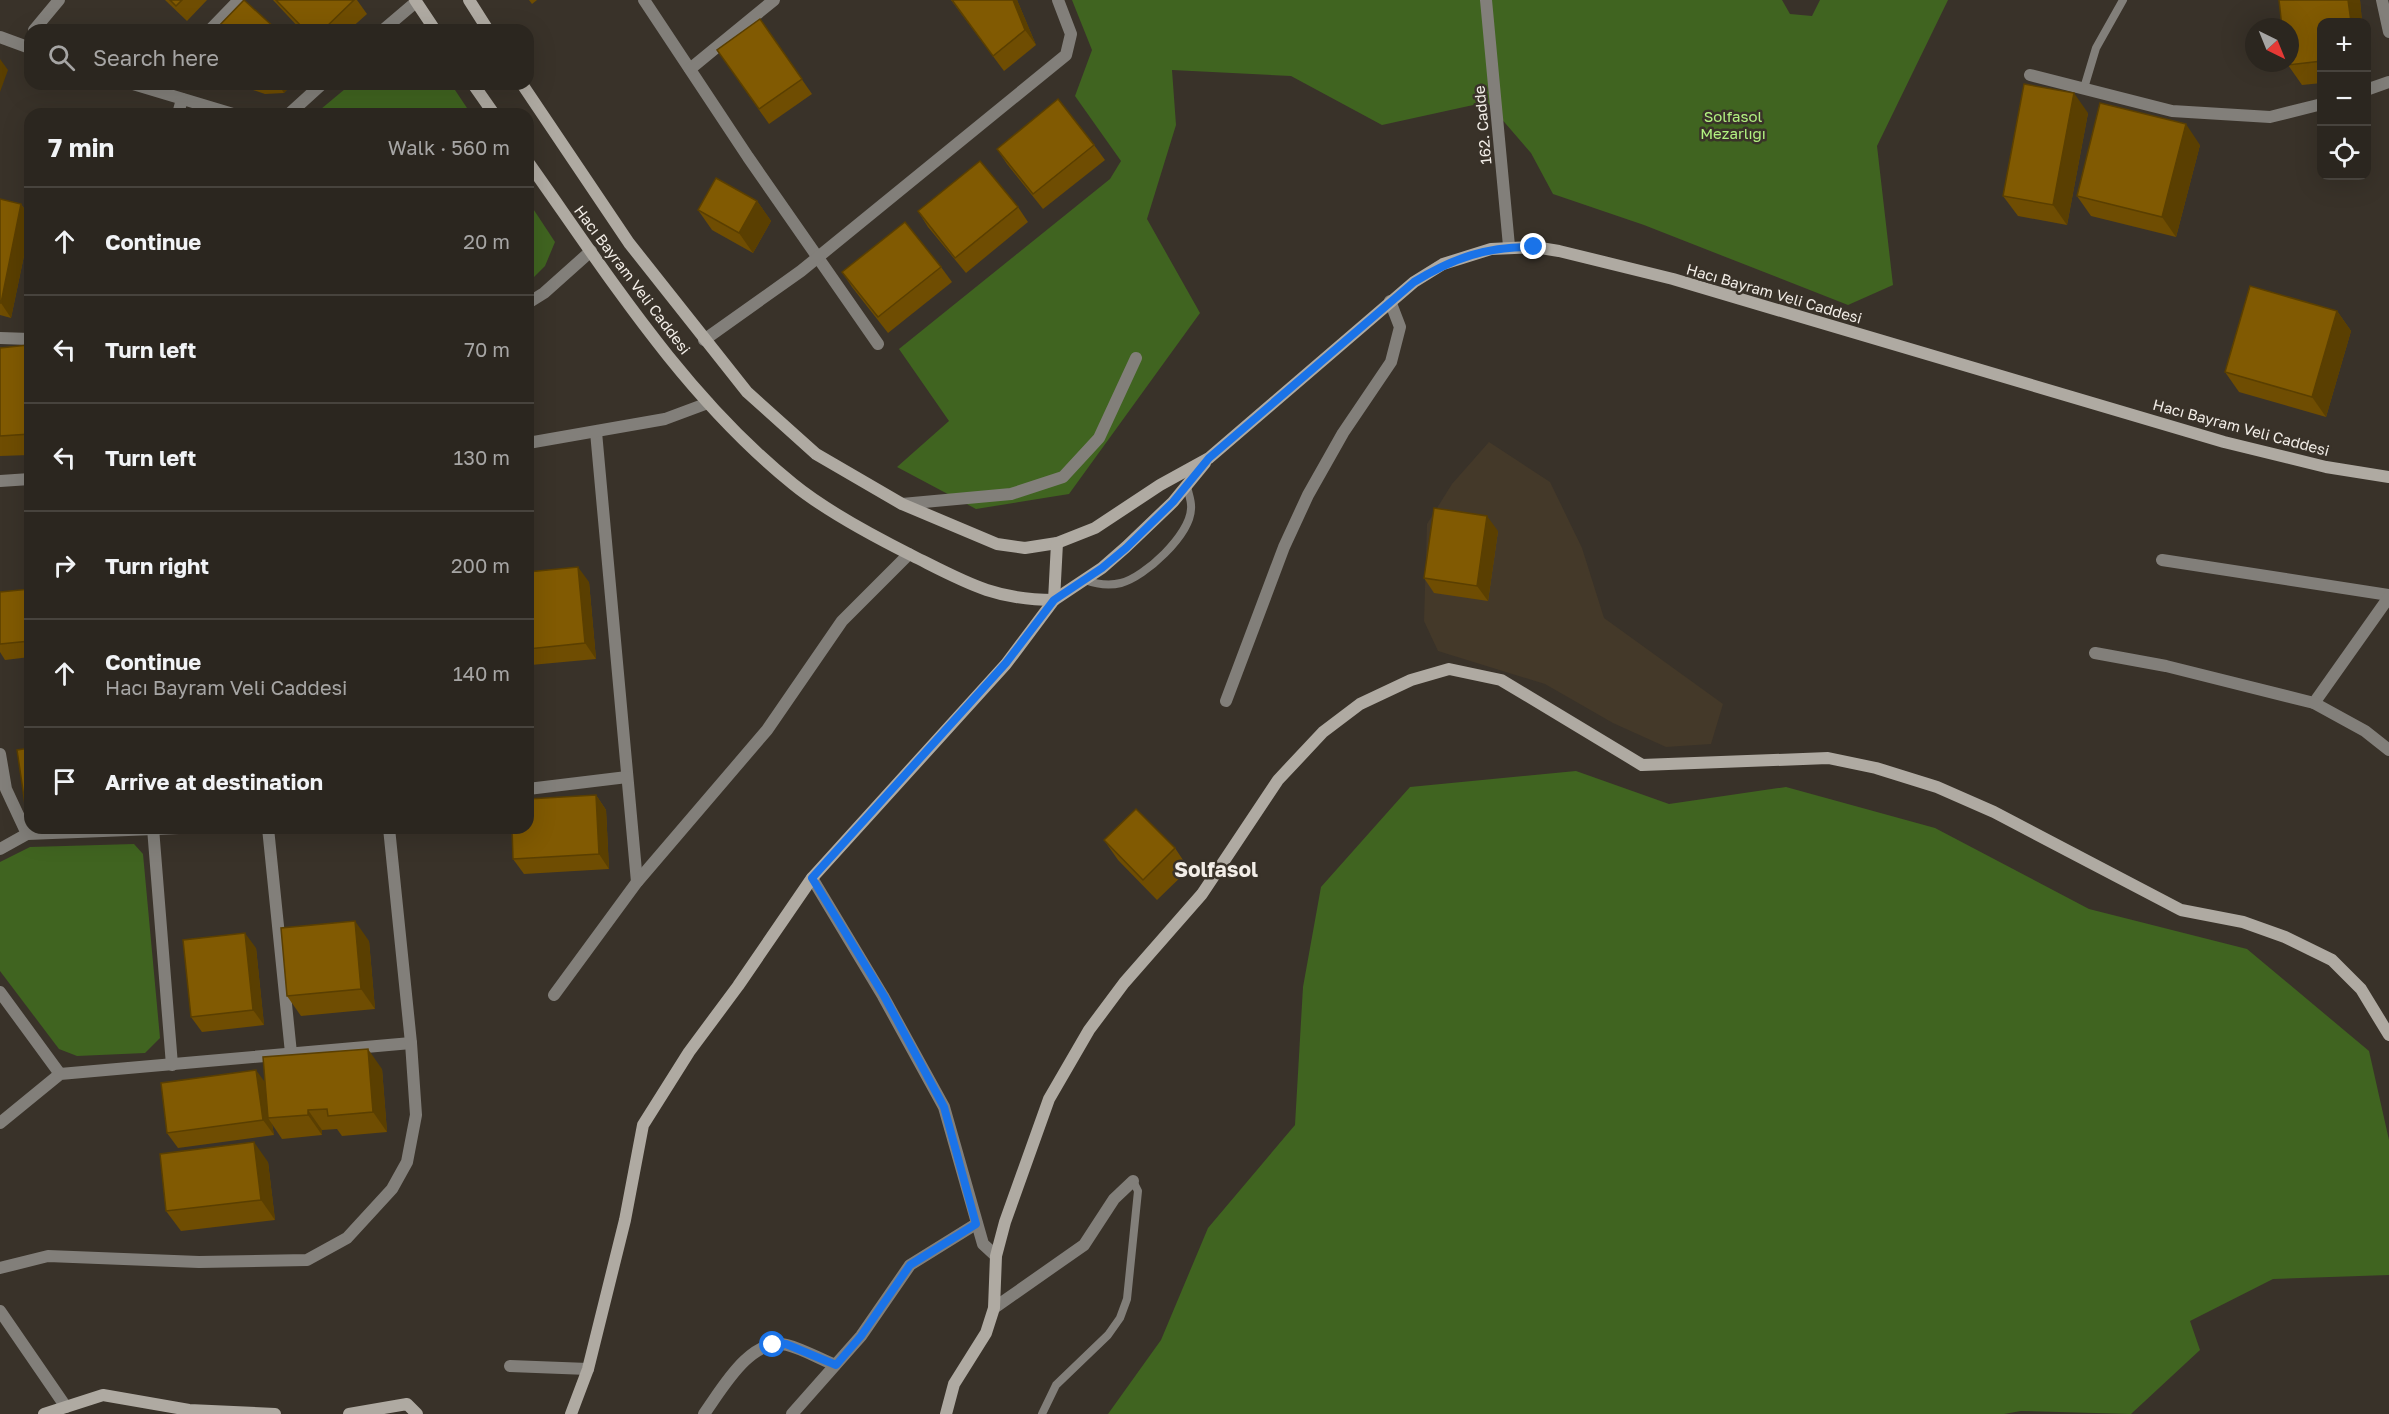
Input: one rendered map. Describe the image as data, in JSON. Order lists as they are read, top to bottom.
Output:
{
  "streets": {
    "street": ["162. Cadde", "Hacı Bayram Veli Caddesi"]
  },
  "crossings": [
    ["162. Cadde", "Hacı Bayram Veli Caddesi"]
  ],
  "districts": ["Solfasol"],
  "parks": ["Solfasol Mezarlığı"],
  "north": "bottom right",
  "page": {
    "map_buttons": ["+", "−"],
    "search": "Search here",
    "heading": ["7 min", "Walk · 560 m"],
    "list": [
      ["Continue", "20 m"],
      ["Turn left", "70 m"],
      ["Turn left", "130 m"],
      ["Turn right", "200 m"],
      ["Continue", "Hacı Bayram Veli Caddesi", "140 m"],
      "Arrive at destination"
    ]
  }
}
